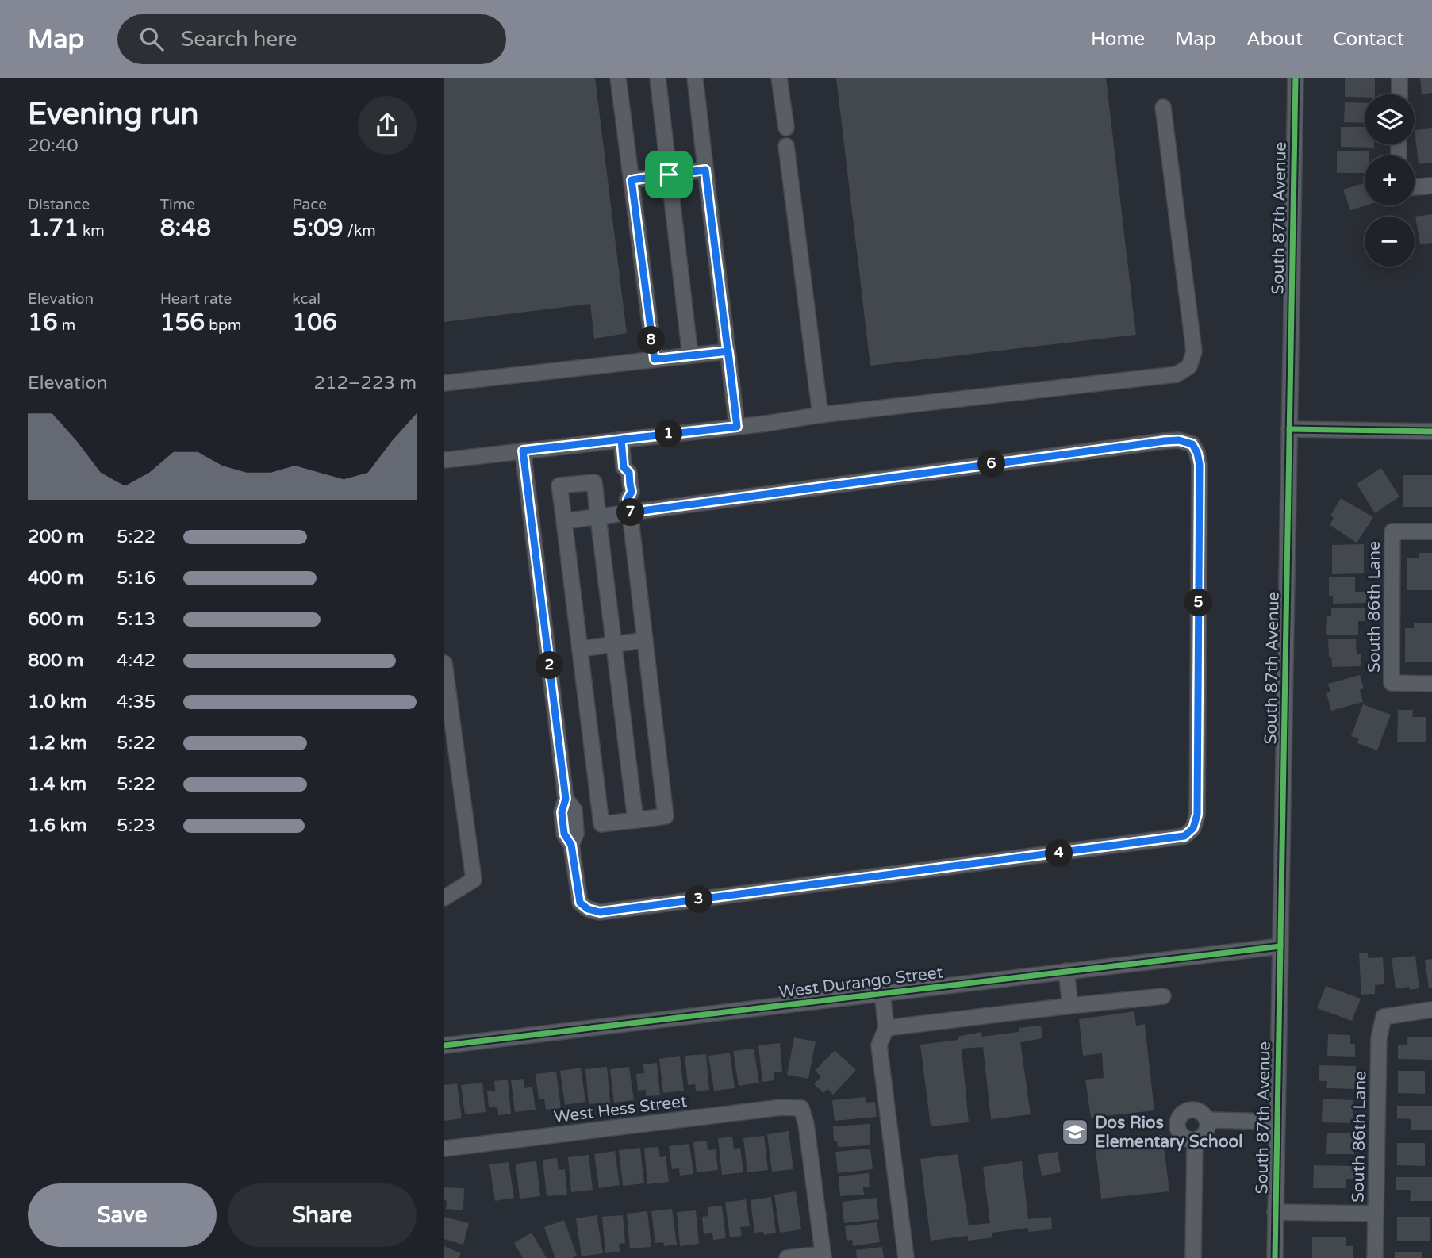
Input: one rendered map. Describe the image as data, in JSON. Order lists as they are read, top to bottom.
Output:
{
  "streets": {
    "street": [
      "South 87th Avenue",
      "South 86th Lane",
      "West Durango Street",
      "West Hess Street"
    ]
  },
  "crossings": [
    ["South 87th Avenue", "West Durango Street"]
  ],
  "places": {
    "school or university": ["Dos Rios Elementary School"]
  },
  "page": {
    "header": "Map",
    "search": "Search here",
    "nav": [
      "Home",
      "Map",
      "About",
      "Contact"
    ],
    "heading": ["Evening run", "20:40"],
    "map_buttons": ["+", "−"],
    "stats": [
      ["Distance", "1.71 km"],
      ["Time", "8:48"],
      ["Pace", "5:09 /km"],
      ["Elevation", "16 m"],
      ["Heart rate", "156 bpm"],
      ["kcal", "106"]
    ],
    "pins": [
      "8",
      "1",
      "6",
      "7",
      "5",
      "2",
      "4",
      "3"
    ],
    "chart": ["Elevation", "212–223 m"],
    "list": [
      {
        "name": "200 m",
        "note": "5:22"
      },
      {
        "name": "400 m",
        "note": "5:16"
      },
      {
        "name": "600 m",
        "note": "5:13"
      },
      {
        "name": "800 m",
        "note": "4:42"
      },
      {
        "name": "1.0 km",
        "note": "4:35"
      },
      {
        "name": "1.2 km",
        "note": "5:22"
      },
      {
        "name": "1.4 km",
        "note": "5:22"
      },
      {
        "name": "1.6 km",
        "note": "5:23"
      }
    ],
    "buttons": ["Save", "Share"]
  }
}
